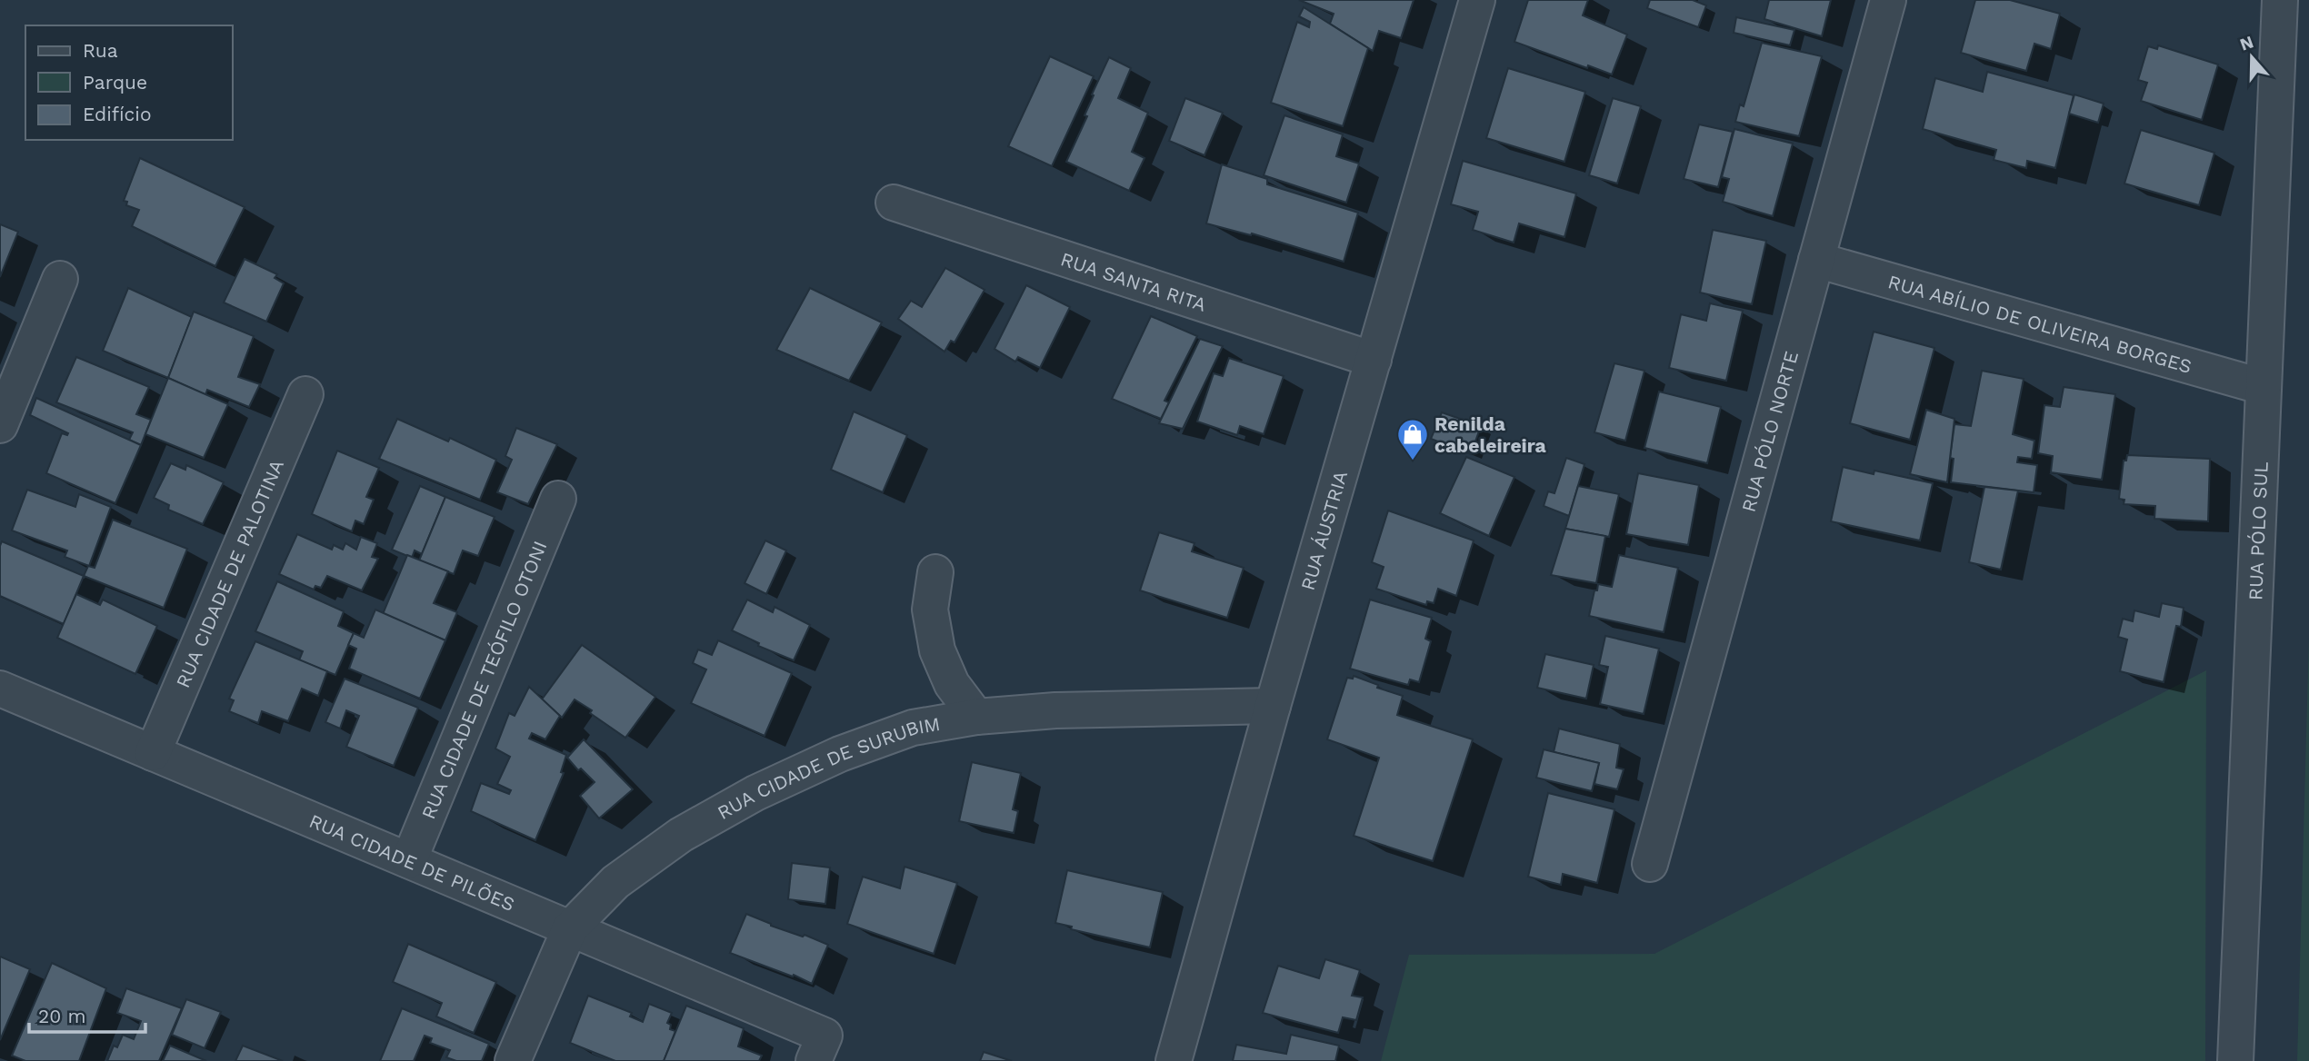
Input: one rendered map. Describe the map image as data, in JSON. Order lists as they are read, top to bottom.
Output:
{
  "streets": {
    "street": [
      "RUA SANTA RITA",
      "RUA ABÍLIO DE OLIVEIRA BORGES",
      "RUA PÓLO NORTE",
      "RUA ÁUSTRIA",
      "RUA PÓLO SUL",
      "RUA CIDADE DE PALOTINA",
      "RUA CIDADE DE TEÓFILO OTONI",
      "RUA CIDADE DE SURUBIM",
      "RUA CIDADE DE PILÕES"
    ]
  },
  "crossings": [
    ["RUA SANTA RITA", "RUA ÁUSTRIA"],
    ["RUA ABÍLIO DE OLIVEIRA BORGES", "RUA PÓLO NORTE"],
    ["RUA ABÍLIO DE OLIVEIRA BORGES", "RUA PÓLO SUL"],
    ["RUA ÁUSTRIA", "RUA CIDADE DE SURUBIM"],
    ["RUA CIDADE DE PALOTINA", "RUA CIDADE DE PILÕES"],
    ["RUA CIDADE DE TEÓFILO OTONI", "RUA CIDADE DE PILÕES"],
    ["RUA CIDADE DE SURUBIM", "RUA CIDADE DE PILÕES"]
  ],
  "places": {
    "shop": ["Renilda cabeleireira"]
  },
  "legend": ["Rua", "Parque", "Edifício"],
  "scale_bar": "20 m",
  "north": "top"
}
